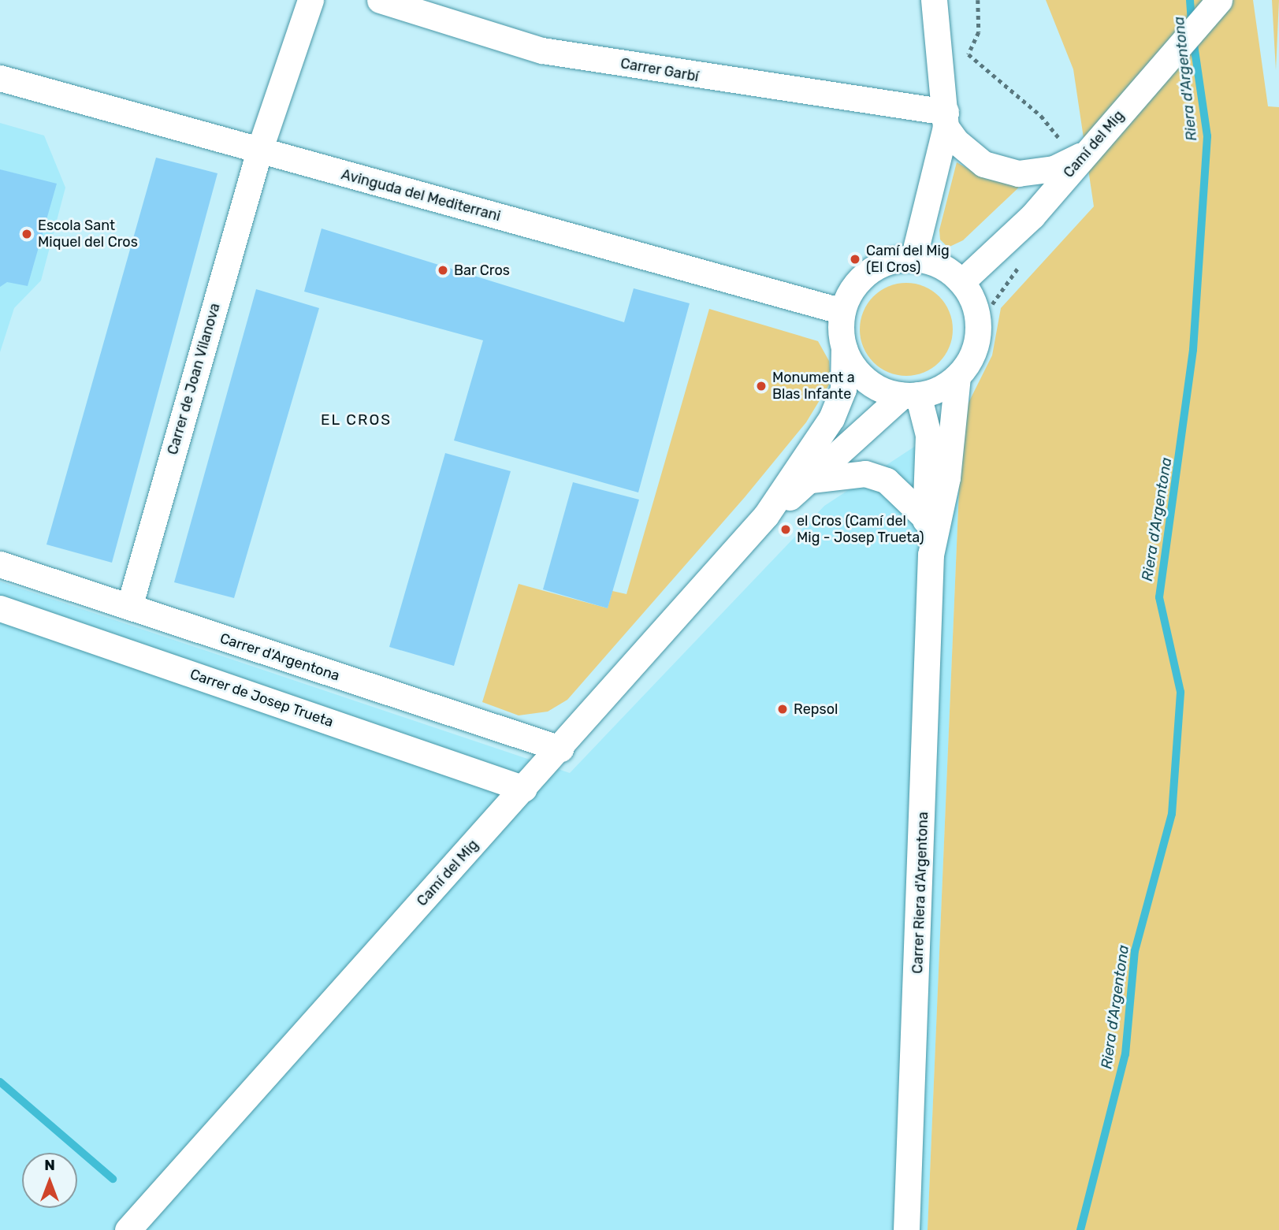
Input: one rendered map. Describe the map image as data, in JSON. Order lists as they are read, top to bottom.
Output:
{
  "streets": {
    "street": [
      "Carrer Garbí",
      "Camí del Mig",
      "Avinguda del Mediterrani",
      "Carrer de Joan Vilanova",
      "Carrer d'Argentona",
      "Carrer de Josep Trueta",
      "Carrer Riera d'Argentona"
    ]
  },
  "crossings": [
    ["Camí del Mig", "Avinguda del Mediterrani"],
    ["Camí del Mig", "Carrer d'Argentona"],
    ["Camí del Mig", "Carrer de Josep Trueta"],
    ["Camí del Mig", "Carrer Riera d'Argentona"],
    ["Avinguda del Mediterrani", "Carrer de Joan Vilanova"],
    ["Avinguda del Mediterrani", "Carrer Riera d'Argentona"],
    ["Carrer de Joan Vilanova", "Carrer d'Argentona"]
  ],
  "districts": ["EL CROS"],
  "water": ["Riera d'Argentona"],
  "places": [
    "Escola Sant Miquel del Cros",
    "Camí del Mig (El Cros)",
    "Bar Cros",
    "Monument a Blas Infante",
    "el Cros (Camí del Mig - Josep Trueta)",
    "Repsol"
  ],
  "north": "top"
}
